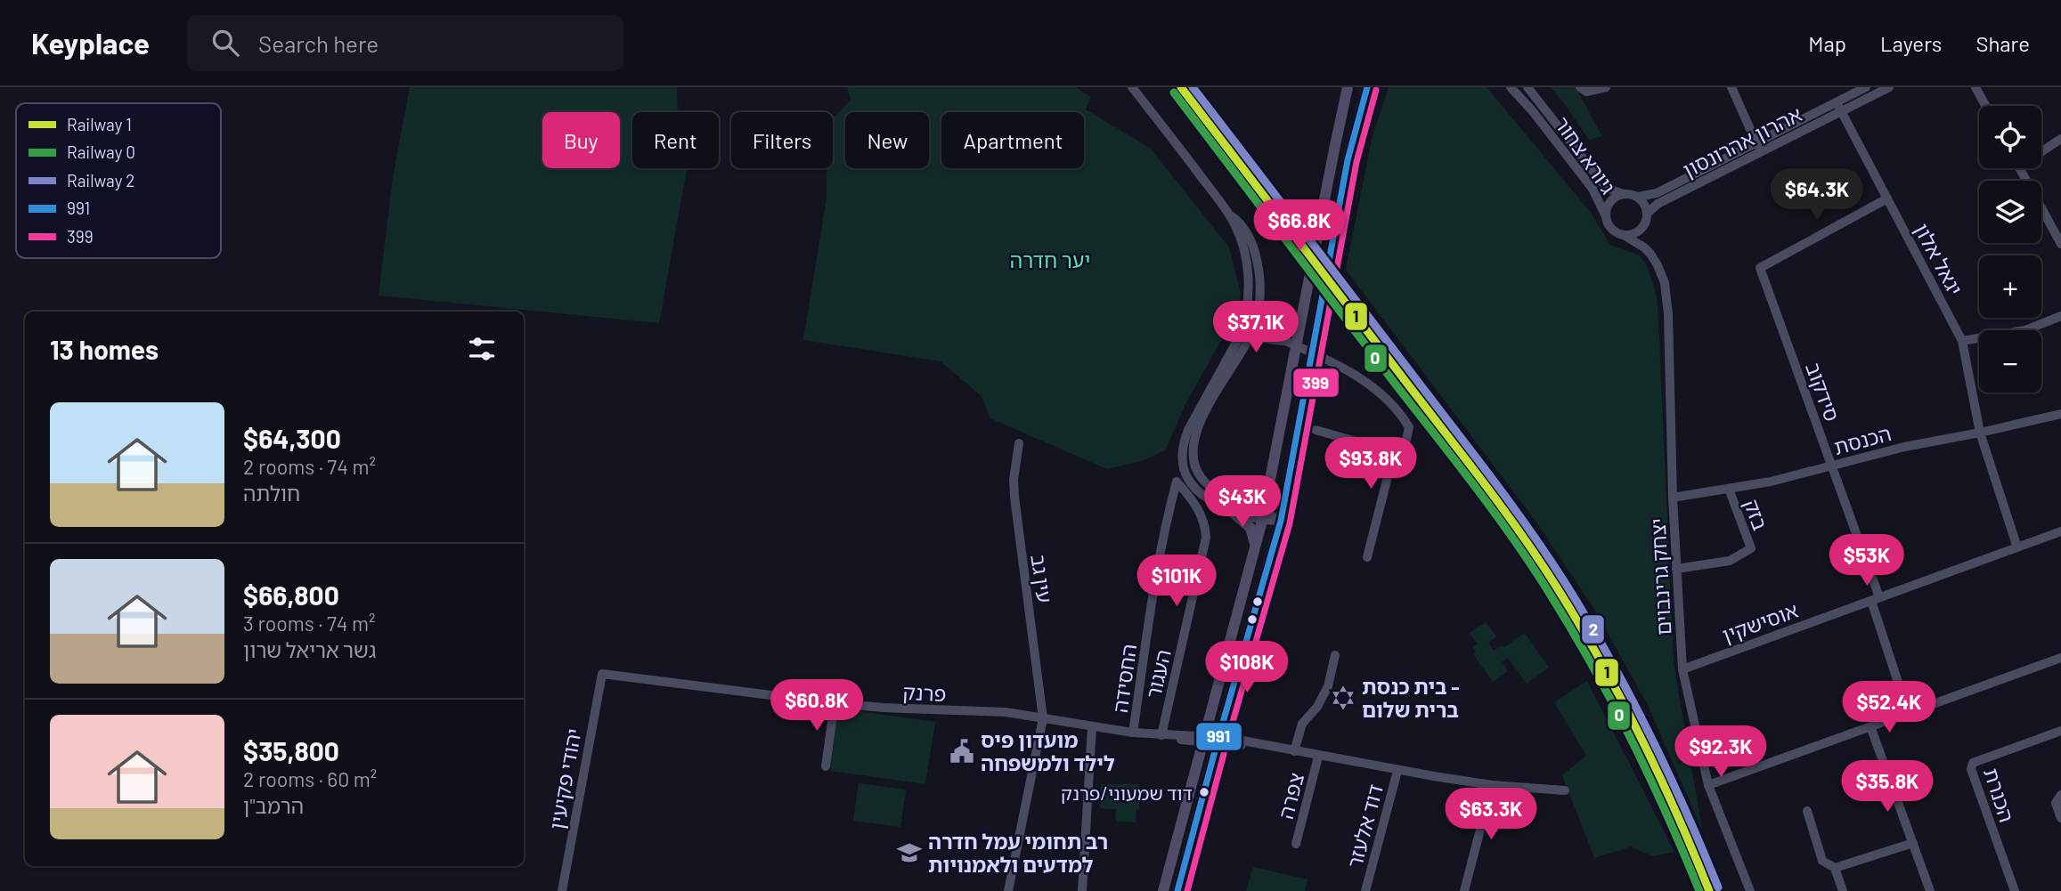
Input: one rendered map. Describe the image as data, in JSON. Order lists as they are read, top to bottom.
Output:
{
  "streets": {
    "street": [
      "אהרון אהרונסון",
      "גיורא צחור",
      "יגאל אלון",
      "סידקוב",
      "הכנסת",
      "בזק",
      "יצחק גרינבוים",
      "עין גב",
      "אוסישקין",
      "העגור",
      "החסידה",
      "פרנק",
      "יהודי פקיעין",
      "הכנרת",
      "צפרה",
      "דוד אלעזר"
    ]
  },
  "crossings": [
    ["אהרון אהרונסון", "גיורא צחור"],
    ["אהרון אהרונסון", "יגאל אלון"],
    ["אהרון אהרונסון", "יצחק גרינבוים"],
    ["גיורא צחור", "יצחק גרינבוים"],
    ["יגאל אלון", "סידקוב"],
    ["יגאל אלון", "הכנסת"],
    ["יגאל אלון", "אוסישקין"],
    ["סידקוב", "הכנסת"],
    ["סידקוב", "אוסישקין"],
    ["הכנסת", "בזק"],
    ["הכנסת", "יצחק גרינבוים"],
    ["בזק", "יצחק גרינבוים"],
    ["יצחק גרינבוים", "אוסישקין"],
    ["עין גב", "פרנק"],
    ["העגור", "החסידה"],
    ["העגור", "פרנק"],
    ["החסידה", "פרנק"],
    ["פרנק", "יהודי פקיעין"],
    ["פרנק", "צפרה"],
    ["פרנק", "דוד אלעזר"]
  ],
  "parks": ["יער חדרה"],
  "places": {
    "synagogue": ["בית כנסת - ברית שלום"],
    "public building": ["מועדון פיס לילד ולמשפחה"],
    "other": ["דוד שמעוני/פרנק"],
    "school or university": ["רב תחומי עמל חדרה למדעים ולאמנויות"]
  },
  "lines": [
    "rail line 1",
    "rail line 2",
    "transit line 991",
    "transit line 399",
    "rail line 0"
  ],
  "legend": [
    "Railway 1",
    "Railway 0",
    "Railway 2",
    "991",
    "399"
  ],
  "page": {
    "header": "Keyplace",
    "search": "Search here",
    "nav": ["Map", "Layers", "Share"],
    "map_buttons": ["+", "−"],
    "chip": [
      "Buy",
      "Rent",
      "Filters",
      "New",
      "Apartment"
    ],
    "price": [
      "$64.3K",
      "$66.8K",
      "$37.1K",
      "$93.8K",
      "$43K",
      "$53K",
      "$101K",
      "$108K",
      "$60.8K",
      "$52.4K",
      "$92.3K",
      "$35.8K",
      "$63.3K"
    ],
    "heading": "13 homes",
    "list": [
      {
        "name": "$64,300",
        "note": "2 rooms · 74 m² · חולתה"
      },
      {
        "name": "$66,800",
        "note": "3 rooms · 74 m² · גשר אריאל שרון"
      },
      {
        "name": "$35,800",
        "note": "2 rooms · 60 m² · הרמב\"ן"
      }
    ]
  }
}
